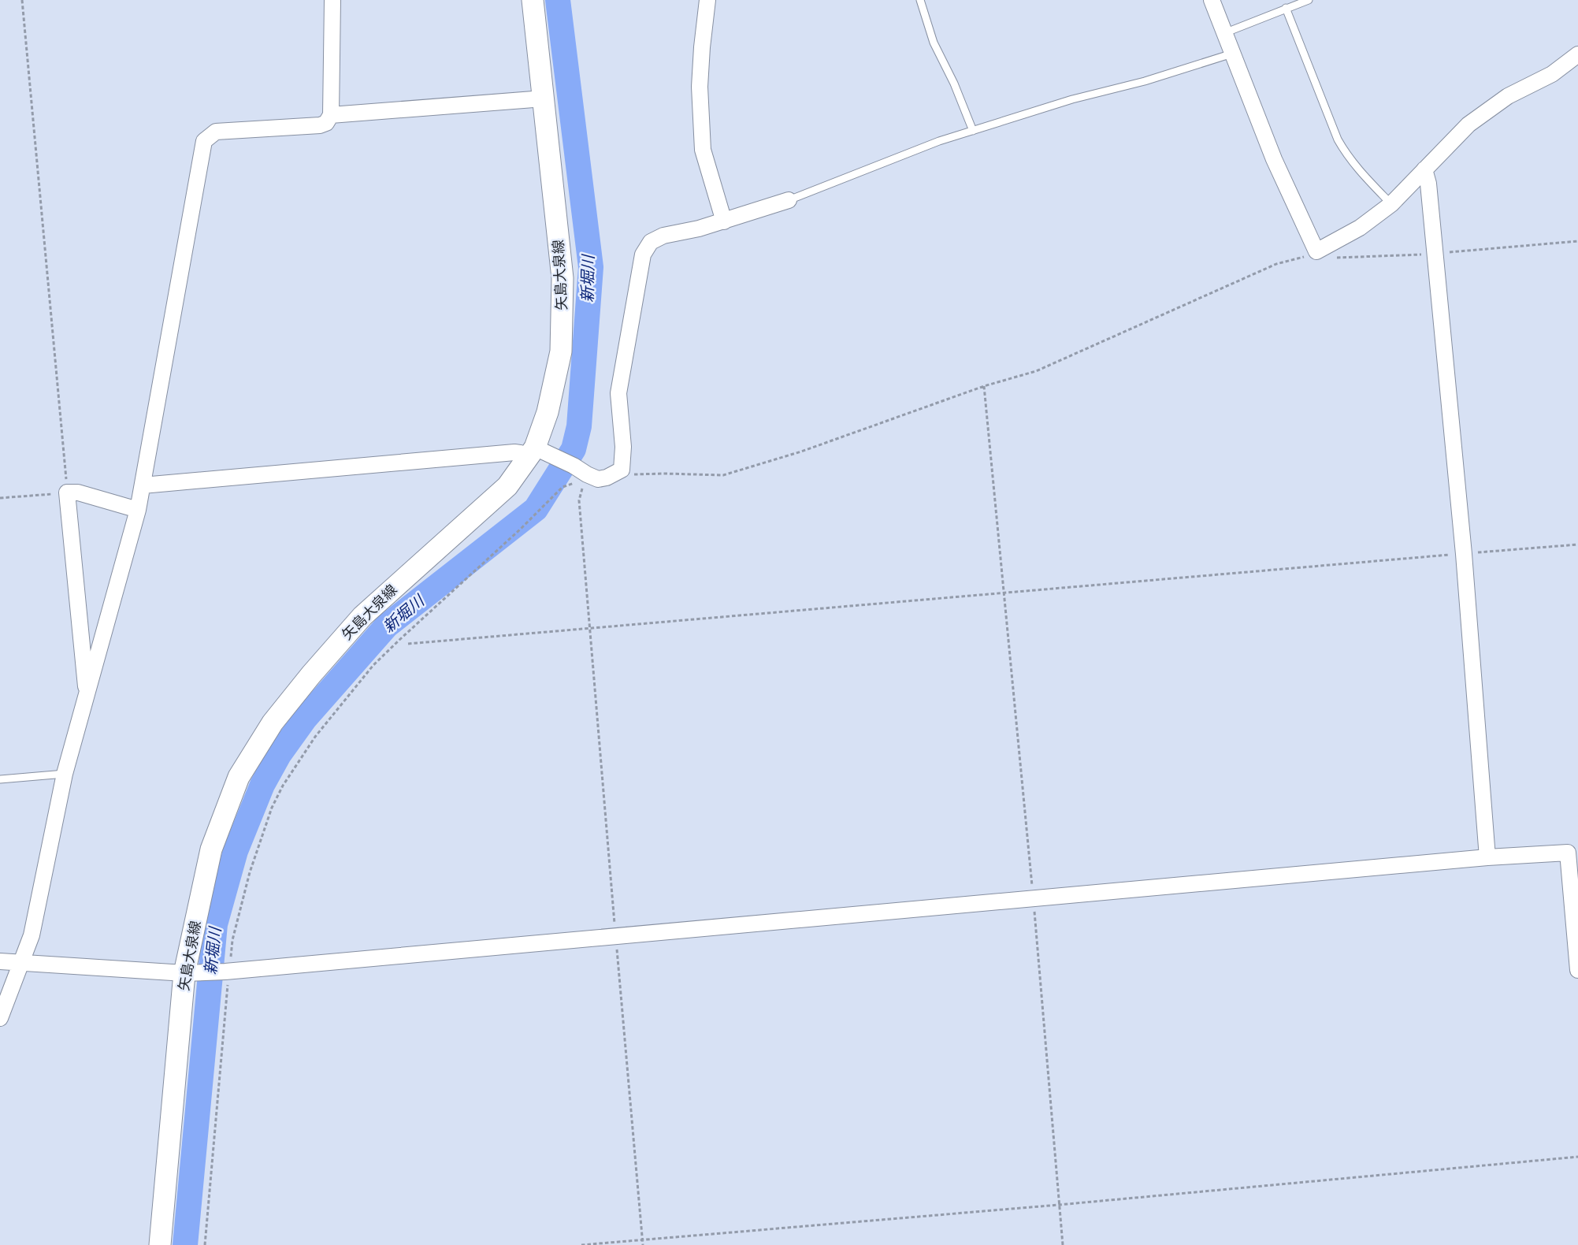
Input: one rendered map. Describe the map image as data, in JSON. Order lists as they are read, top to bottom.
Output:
{
  "streets": {
    "main road": ["矢島大泉線"]
  },
  "water": ["新堀川"]
}
